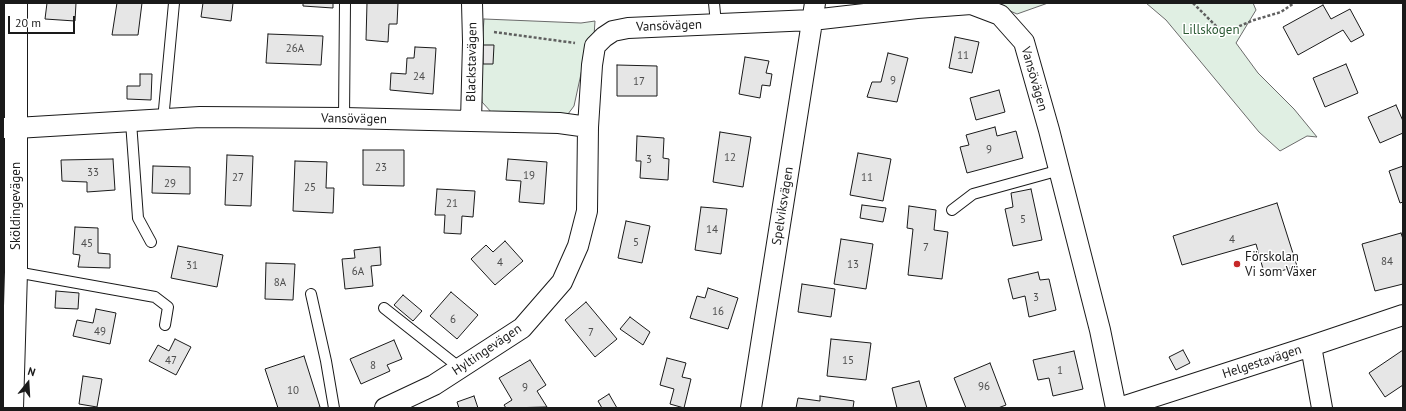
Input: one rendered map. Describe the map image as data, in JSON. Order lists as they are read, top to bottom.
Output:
{
  "streets": {
    "street": [
      "Vansövägen",
      "Blackstavägen",
      "Sköldingevägen",
      "Spelviksvägen",
      "Hyltingevägen",
      "Helgestavägen"
    ]
  },
  "crossings": [
    ["Vansövägen", "Blackstavägen"],
    ["Vansövägen", "Sköldingevägen"],
    ["Vansövägen", "Spelviksvägen"],
    ["Vansövägen", "Hyltingevägen"]
  ],
  "parks": ["Lillskogen"],
  "places": ["Förskolan Vi som Växer"],
  "house_numbers": [
    "26A",
    "11",
    "24",
    "9",
    "17",
    "9",
    "12",
    "3",
    "23",
    "33",
    "19",
    "27",
    "11",
    "29",
    "25",
    "21",
    "5",
    "14",
    "4",
    "5",
    "45",
    "7",
    "84",
    "4",
    "13",
    "31",
    "6A",
    "8A",
    "3",
    "16",
    "6",
    "49",
    "7",
    "47",
    "15",
    "8",
    "1",
    "96",
    "9",
    "10"
  ],
  "scale_bar": "20 m",
  "north": "top"
}
